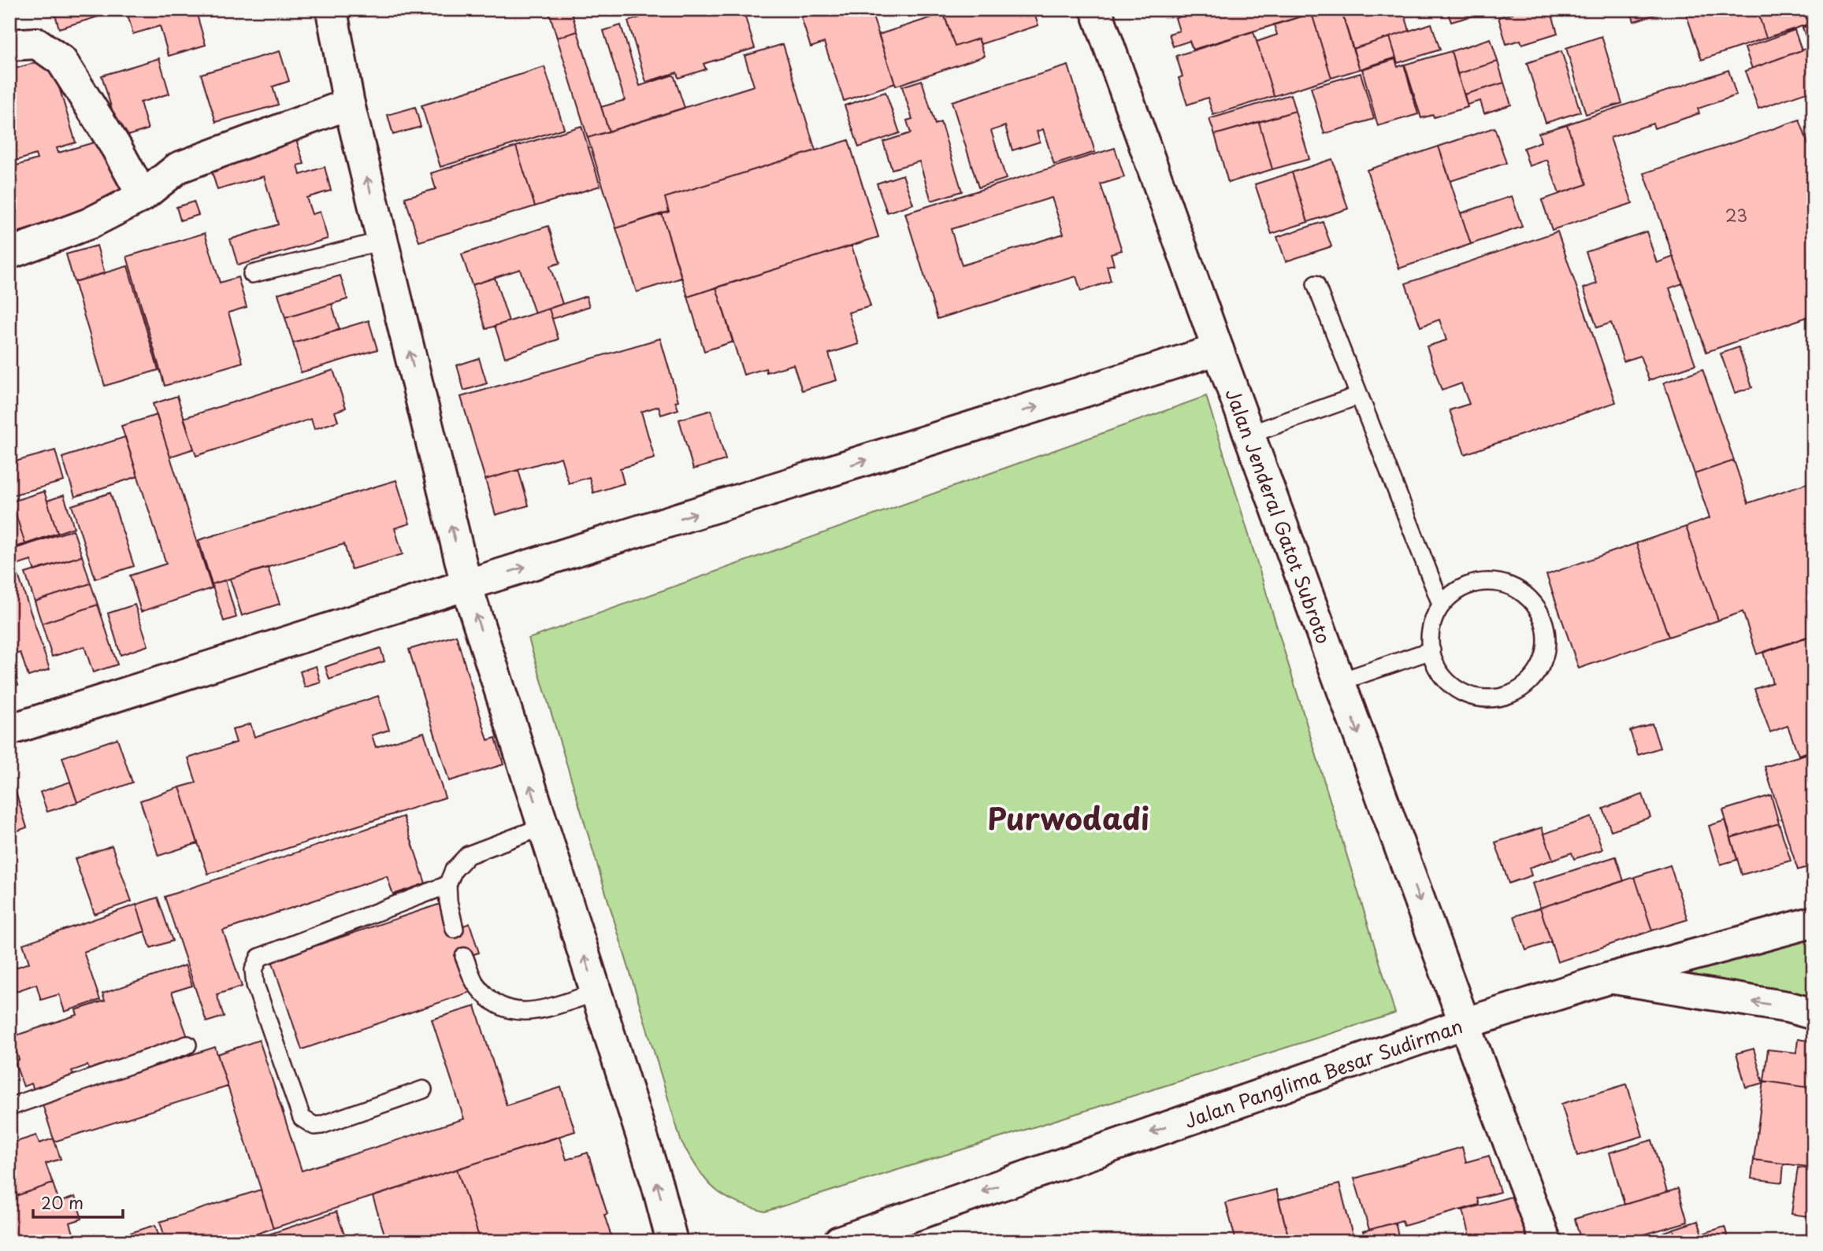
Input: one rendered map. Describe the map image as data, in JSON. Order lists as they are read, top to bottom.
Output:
{
  "streets": {
    "main road": ["Jalan Jenderal Gatot Subroto", "Jalan Panglima Besar Sudirman"]
  },
  "crossings": [
    ["Jalan Jenderal Gatot Subroto", "Jalan Panglima Besar Sudirman"]
  ],
  "one_way": ["Jalan Panglima Besar Sudirman"],
  "districts": ["Purwodadi"],
  "house_numbers": ["23"],
  "scale_bar": "20 m"
}
